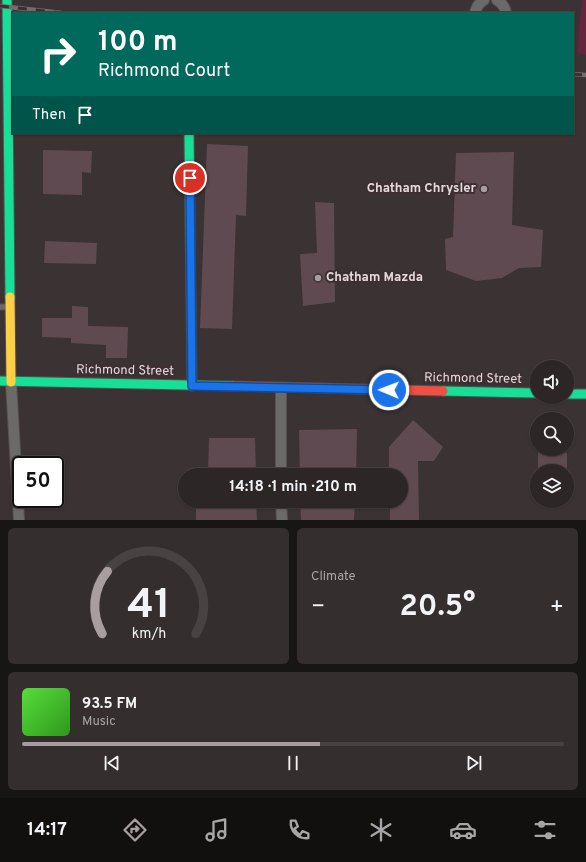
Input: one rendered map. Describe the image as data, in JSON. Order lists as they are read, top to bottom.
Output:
{
  "streets": {
    "street": ["Richmond Street"]
  },
  "places": ["Chatham Chrysler", "Chatham Mazda"],
  "page": {
    "turn": ["100 m", "Richmond Court"],
    "then": "Then",
    "limit": "50",
    "trip": "14:18 · 1 min · 210 m",
    "tile": "Climate",
    "heat": ["−", "20.5°", "+"],
    "song": ["93.5 FM", "Music"],
    "tabs": "14:17",
    "gauge": ["41", "km/h"]
  }
}
